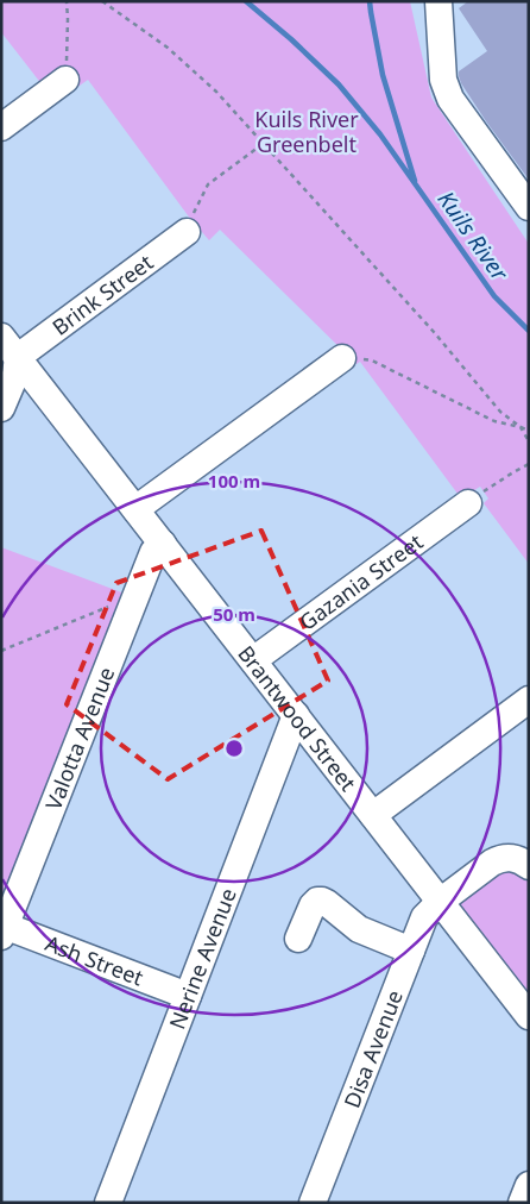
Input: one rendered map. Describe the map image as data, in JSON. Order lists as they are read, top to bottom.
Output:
{
  "streets": {
    "street": [
      "Brink Street",
      "Gazania Street",
      "Brantwood Street",
      "Valotta Avenue",
      "Nerine Avenue",
      "Ash Street",
      "Disa Avenue"
    ]
  },
  "crossings": [
    ["Brink Street", "Brantwood Street"],
    ["Gazania Street", "Brantwood Street"],
    ["Brantwood Street", "Valotta Avenue"],
    ["Brantwood Street", "Nerine Avenue"],
    ["Brantwood Street", "Disa Avenue"],
    ["Valotta Avenue", "Ash Street"],
    ["Nerine Avenue", "Ash Street"]
  ],
  "water": ["Kuils River"],
  "parks": ["Kuils River Greenbelt"],
  "rings": ["100 m", "50 m"]
}
